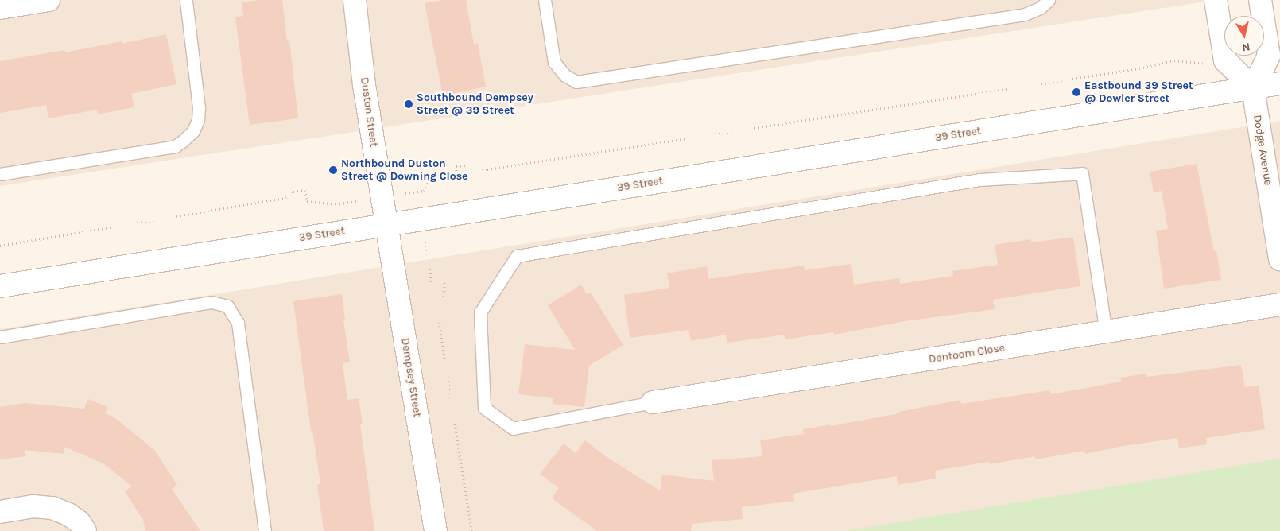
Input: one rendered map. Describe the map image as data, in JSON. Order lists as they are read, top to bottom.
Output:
{
  "streets": {
    "street": [
      "Duston Street",
      "39 Street",
      "Dodge Avenue",
      "Dentoom Close",
      "Dempsey Street"
    ]
  },
  "crossings": [
    ["Duston Street", "39 Street"],
    ["Duston Street", "Dempsey Street"],
    ["39 Street", "Dodge Avenue"],
    ["39 Street", "Dempsey Street"]
  ],
  "places": ["Eastbound 39 Street @ Dowler Street", "Southbound Dempsey Street @ 39 Street", "Northbound Duston Street @ Downing Close"],
  "north": "bottom"
}
